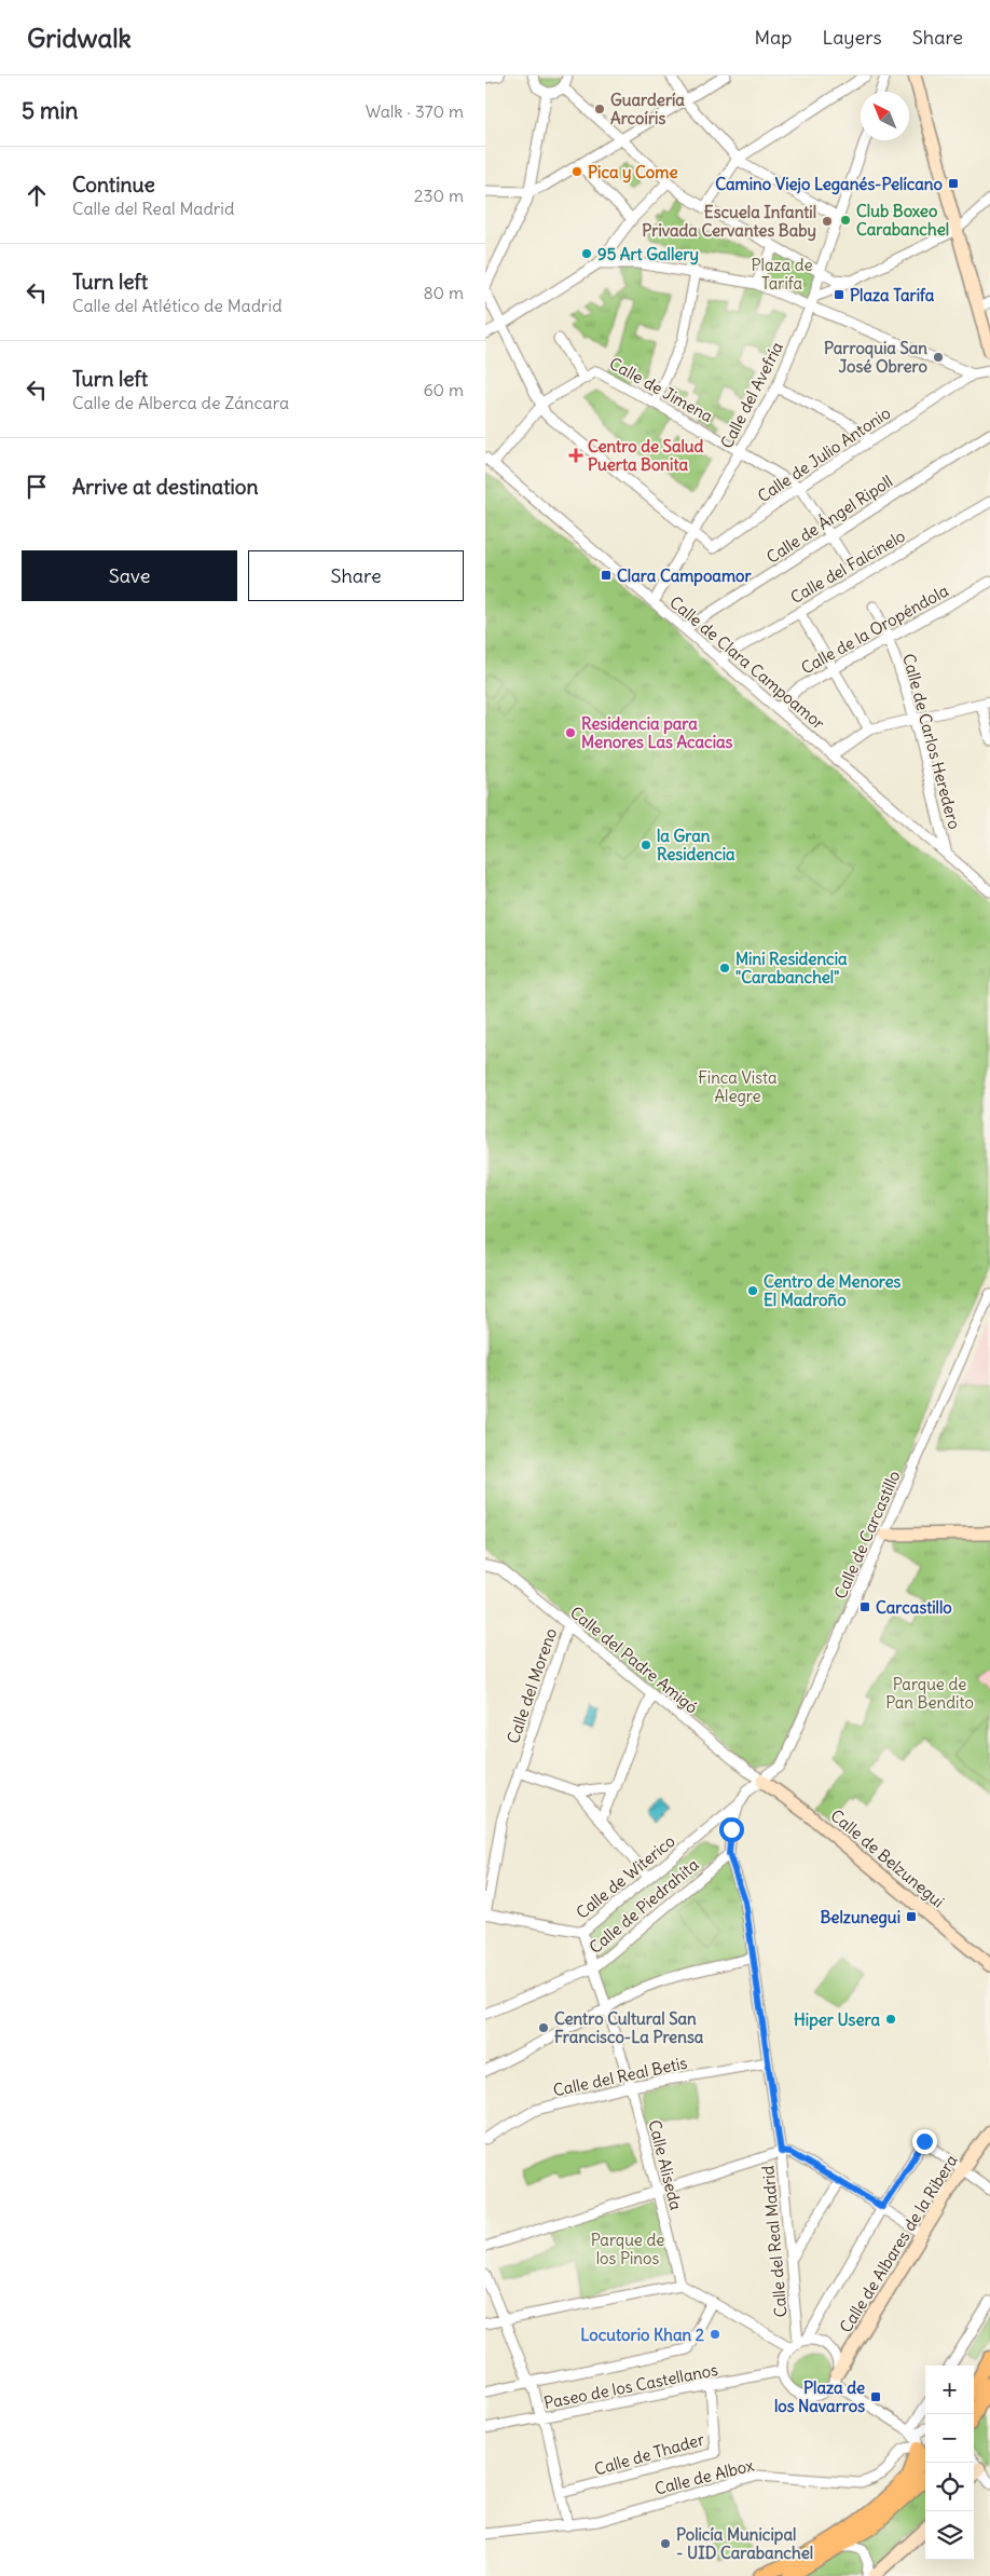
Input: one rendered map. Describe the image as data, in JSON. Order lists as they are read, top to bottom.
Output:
{
  "streets": {
    "street": [
      "Calle de Jimena",
      "Calle del Avefría",
      "Calle de Julio Antonio",
      "Calle de Ángel Ripoll",
      "Calle del Falcinelo",
      "Calle de la Oropéndola",
      "Calle de Clara Campoamor",
      "Calle de Carlos Heredero",
      "Calle de Carcastillo",
      "Calle del Padre Amigó",
      "Calle del Moreno",
      "Calle de Belzunegui",
      "Calle de Witerico",
      "Calle de Piedrahíta",
      "Calle del Real Betis",
      "Calle Aliseda",
      "Calle del Real Madrid",
      "Calle de Albares de la Ribera",
      "Paseo de los Castellanos",
      "Calle de Thader",
      "Calle de Albox"
    ]
  },
  "crossings": [
    ["Calle de Jimena", "Calle del Avefría"],
    ["Calle de Jimena", "Calle de Julio Antonio"],
    ["Calle del Avefría", "Calle de Julio Antonio"],
    ["Calle del Avefría", "Calle de Clara Campoamor"],
    ["Calle de Ángel Ripoll", "Calle de Clara Campoamor"],
    ["Calle del Falcinelo", "Calle de Clara Campoamor"],
    ["Calle de la Oropéndola", "Calle de Clara Campoamor"],
    ["Calle de la Oropéndola", "Calle de Carlos Heredero"],
    ["Calle de Clara Campoamor", "Calle de Carlos Heredero"],
    ["Calle de Carcastillo", "Calle del Padre Amigó"],
    ["Calle de Carcastillo", "Calle de Belzunegui"],
    ["Calle de Carcastillo", "Calle del Real Madrid"],
    ["Calle del Padre Amigó", "Calle del Moreno"],
    ["Calle del Padre Amigó", "Calle de Belzunegui"],
    ["Calle del Moreno", "Calle de Witerico"],
    ["Calle de Witerico", "Calle Aliseda"],
    ["Calle de Witerico", "Calle del Real Madrid"],
    ["Calle de Piedrahíta", "Calle Aliseda"],
    ["Calle de Piedrahíta", "Calle del Real Madrid"],
    ["Calle del Real Betis", "Calle Aliseda"],
    ["Calle del Real Betis", "Calle del Real Madrid"],
    ["Calle del Real Madrid", "Calle de Albares de la Ribera"],
    ["Calle del Real Madrid", "Paseo de los Castellanos"],
    ["Calle de Albares de la Ribera", "Paseo de los Castellanos"],
    ["Paseo de los Castellanos", "Calle de Thader"]
  ],
  "parks": [
    "Plaza de Tarifa",
    "Finca Vista Alegre",
    "Parque de Pan Bendito",
    "Parque de los Pinos"
  ],
  "places": {
    "other": [
      "Guardería Arcoíris",
      "Pica y Come",
      "Club Boxeo Carabanchel",
      "Escuela Infantil Privada Cervantes Baby",
      "95 Art Gallery",
      "Parroquia San José Obrero",
      "Residencia para Menores Las Acacias",
      "la Gran Residencia",
      "Mini Residencia \"Carabanchel\"",
      "Centro de Menores El Madroño",
      "Hiper Usera",
      "Centro Cultural San Francisco-La Prensa",
      "Locutorio Khan 2",
      "Policía Municipal - UID Carabanchel"
    ],
    "transit": [
      "Camino Viejo Leganés-Pelícano",
      "Plaza Tarifa",
      "Clara Campoamor",
      "Carcastillo",
      "Belzunegui",
      "Plaza de los Navarros"
    ],
    "health": ["Centro de Salud Puerta Bonita"]
  },
  "north": "top left",
  "page": {
    "header": "Gridwalk",
    "nav": ["Map", "Layers", "Share"],
    "heading": ["5 min", "Walk · 370 m"],
    "list": [
      ["Continue", "Calle del Real Madrid", "230 m"],
      ["Turn left", "Calle del Atlético de Madrid", "80 m"],
      ["Turn left", "Calle de Alberca de Záncara", "60 m"],
      "Arrive at destination"
    ],
    "buttons": ["Save", "Share"],
    "map_buttons": ["+", "−"]
  }
}
